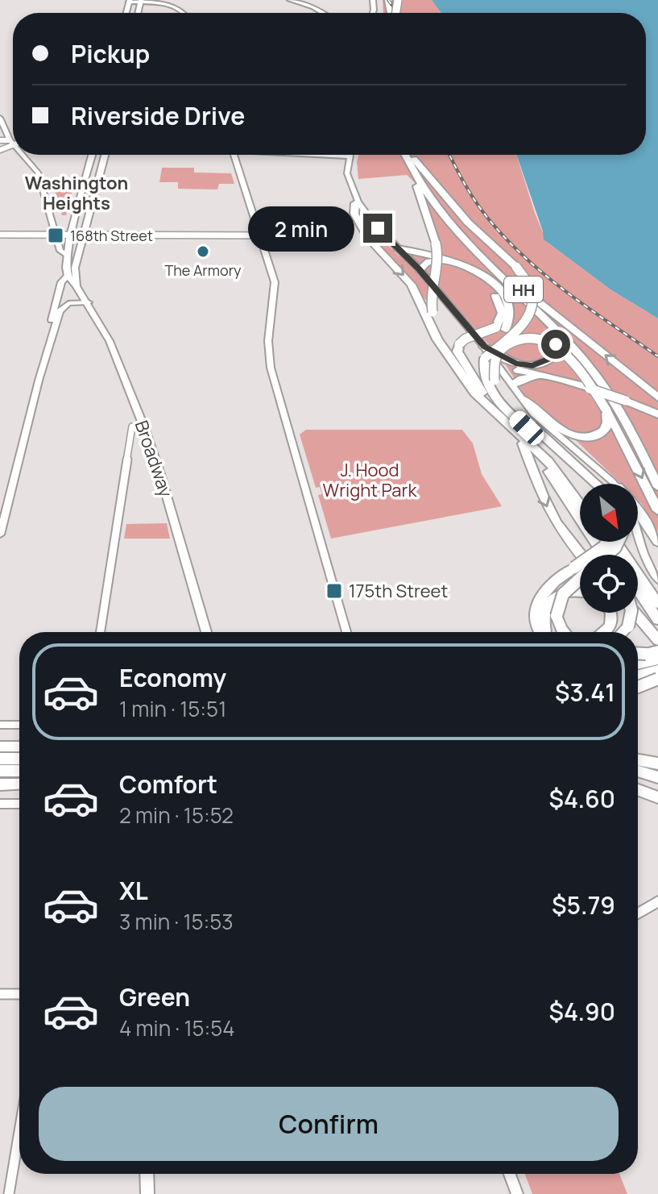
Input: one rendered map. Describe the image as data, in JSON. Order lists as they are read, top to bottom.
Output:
{
  "streets": {
    "highway": ["HH"],
    "main road": ["Broadway"]
  },
  "districts": ["Washington Heights"],
  "parks": ["J. Hood Wright Park"],
  "places": {
    "transit": ["168th Street", "175th Street"],
    "other": ["The Armory"]
  },
  "north": "bottom right",
  "page": {
    "banner": ["Pickup", "Riverside Drive"],
    "bubble": "2 min",
    "list": [
      {
        "name": "Economy",
        "note": "1 min · 15:51",
        "value": "$3.41"
      },
      {
        "name": "Comfort",
        "note": "2 min · 15:52",
        "value": "$4.60"
      },
      {
        "name": "XL",
        "note": "3 min · 15:53",
        "value": "$5.79"
      },
      {
        "name": "Green",
        "note": "4 min · 15:54",
        "value": "$4.90"
      }
    ],
    "buttons": "Confirm"
  }
}
